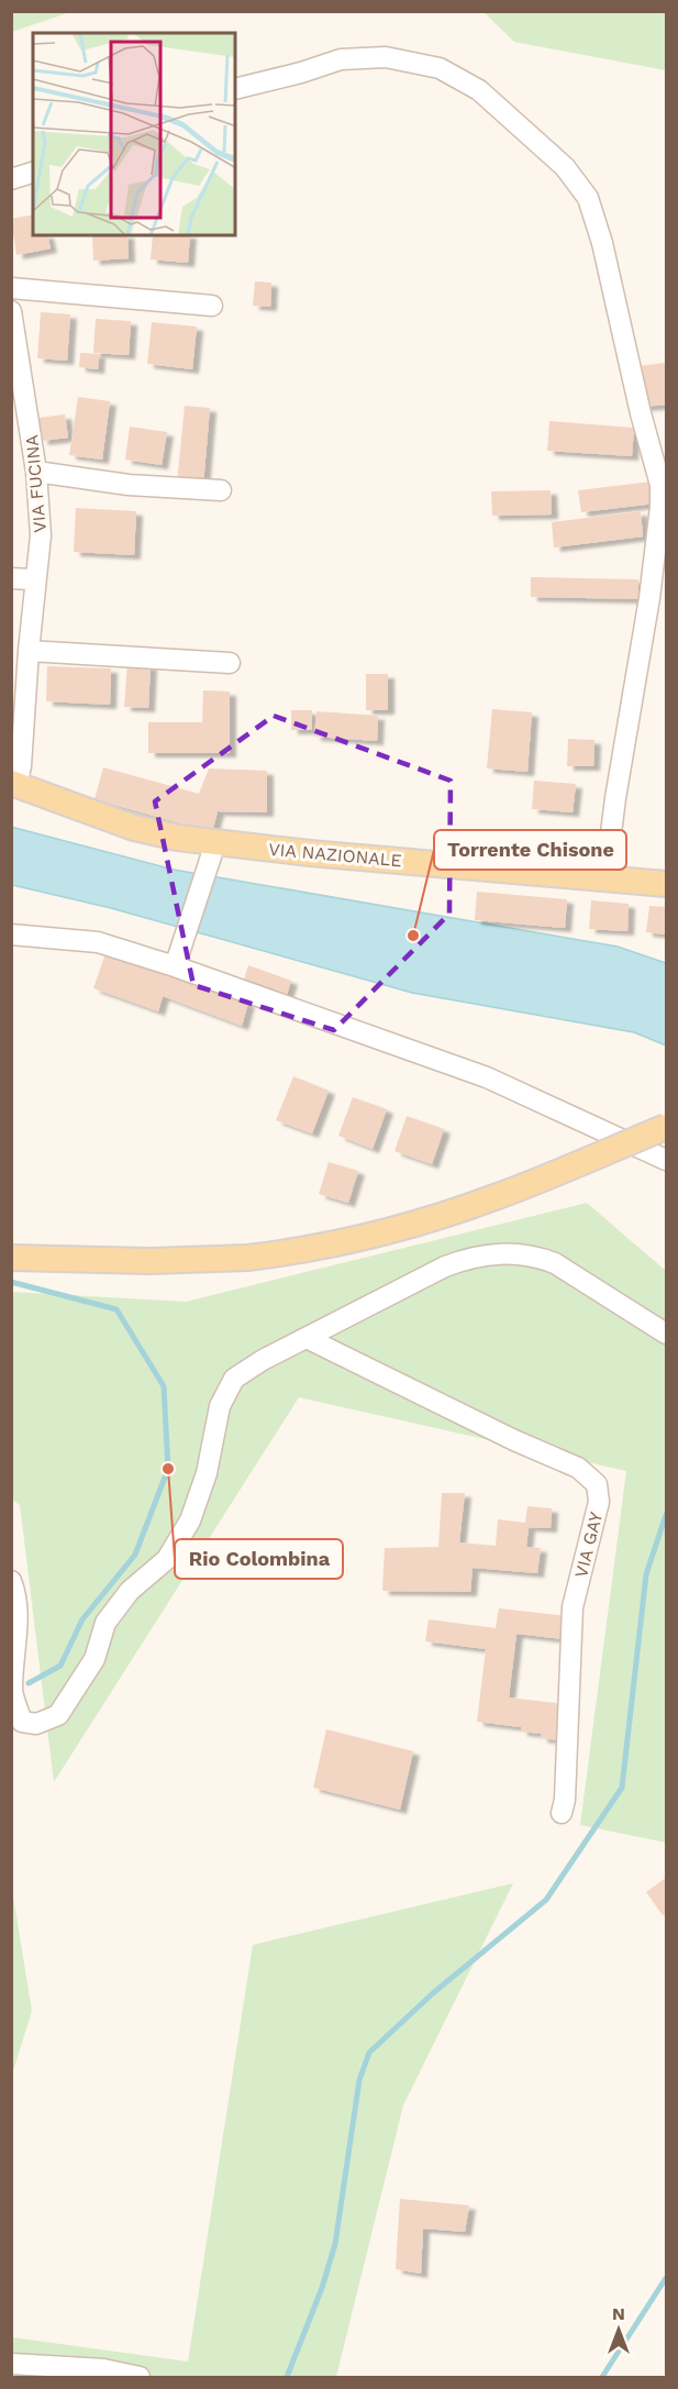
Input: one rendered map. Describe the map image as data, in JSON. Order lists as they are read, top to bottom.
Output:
{
  "streets": {
    "main road": ["VIA NAZIONALE"],
    "street": ["VIA FUCINA", "VIA GAY"]
  },
  "crossings": [
    ["VIA FUCINA", "VIA NAZIONALE"]
  ],
  "places": ["Torrente Chisone", "Rio Colombina"],
  "north": "top"
}
